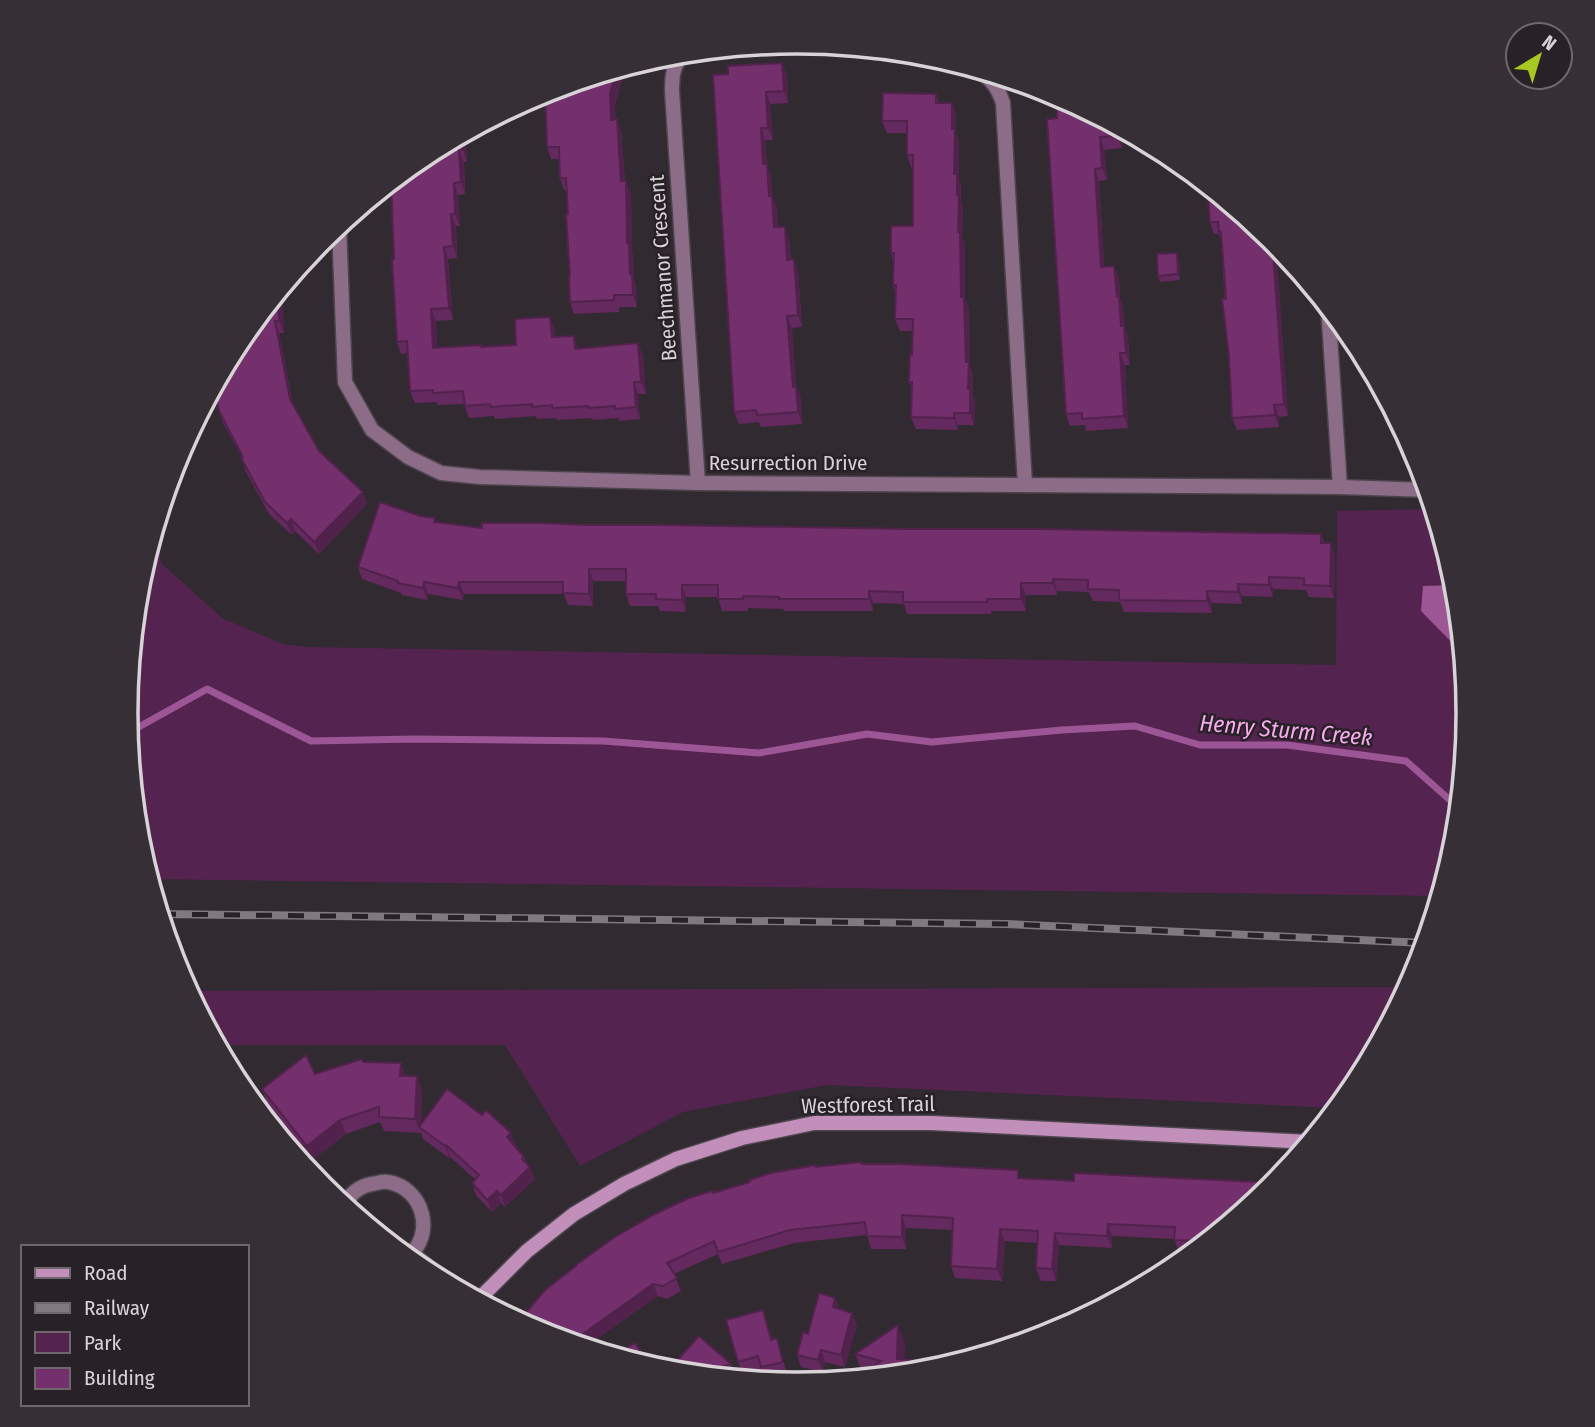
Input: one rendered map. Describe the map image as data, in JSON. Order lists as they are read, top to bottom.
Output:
{
  "streets": {
    "street": ["Beechmanor Crescent", "Resurrection Drive", "Westforest Trail"]
  },
  "crossings": [
    ["Beechmanor Crescent", "Resurrection Drive"]
  ],
  "water": ["Henry Sturm Creek"],
  "legend": [
    "Road",
    "Railway",
    "Park",
    "Building"
  ],
  "north": "top right"
}
